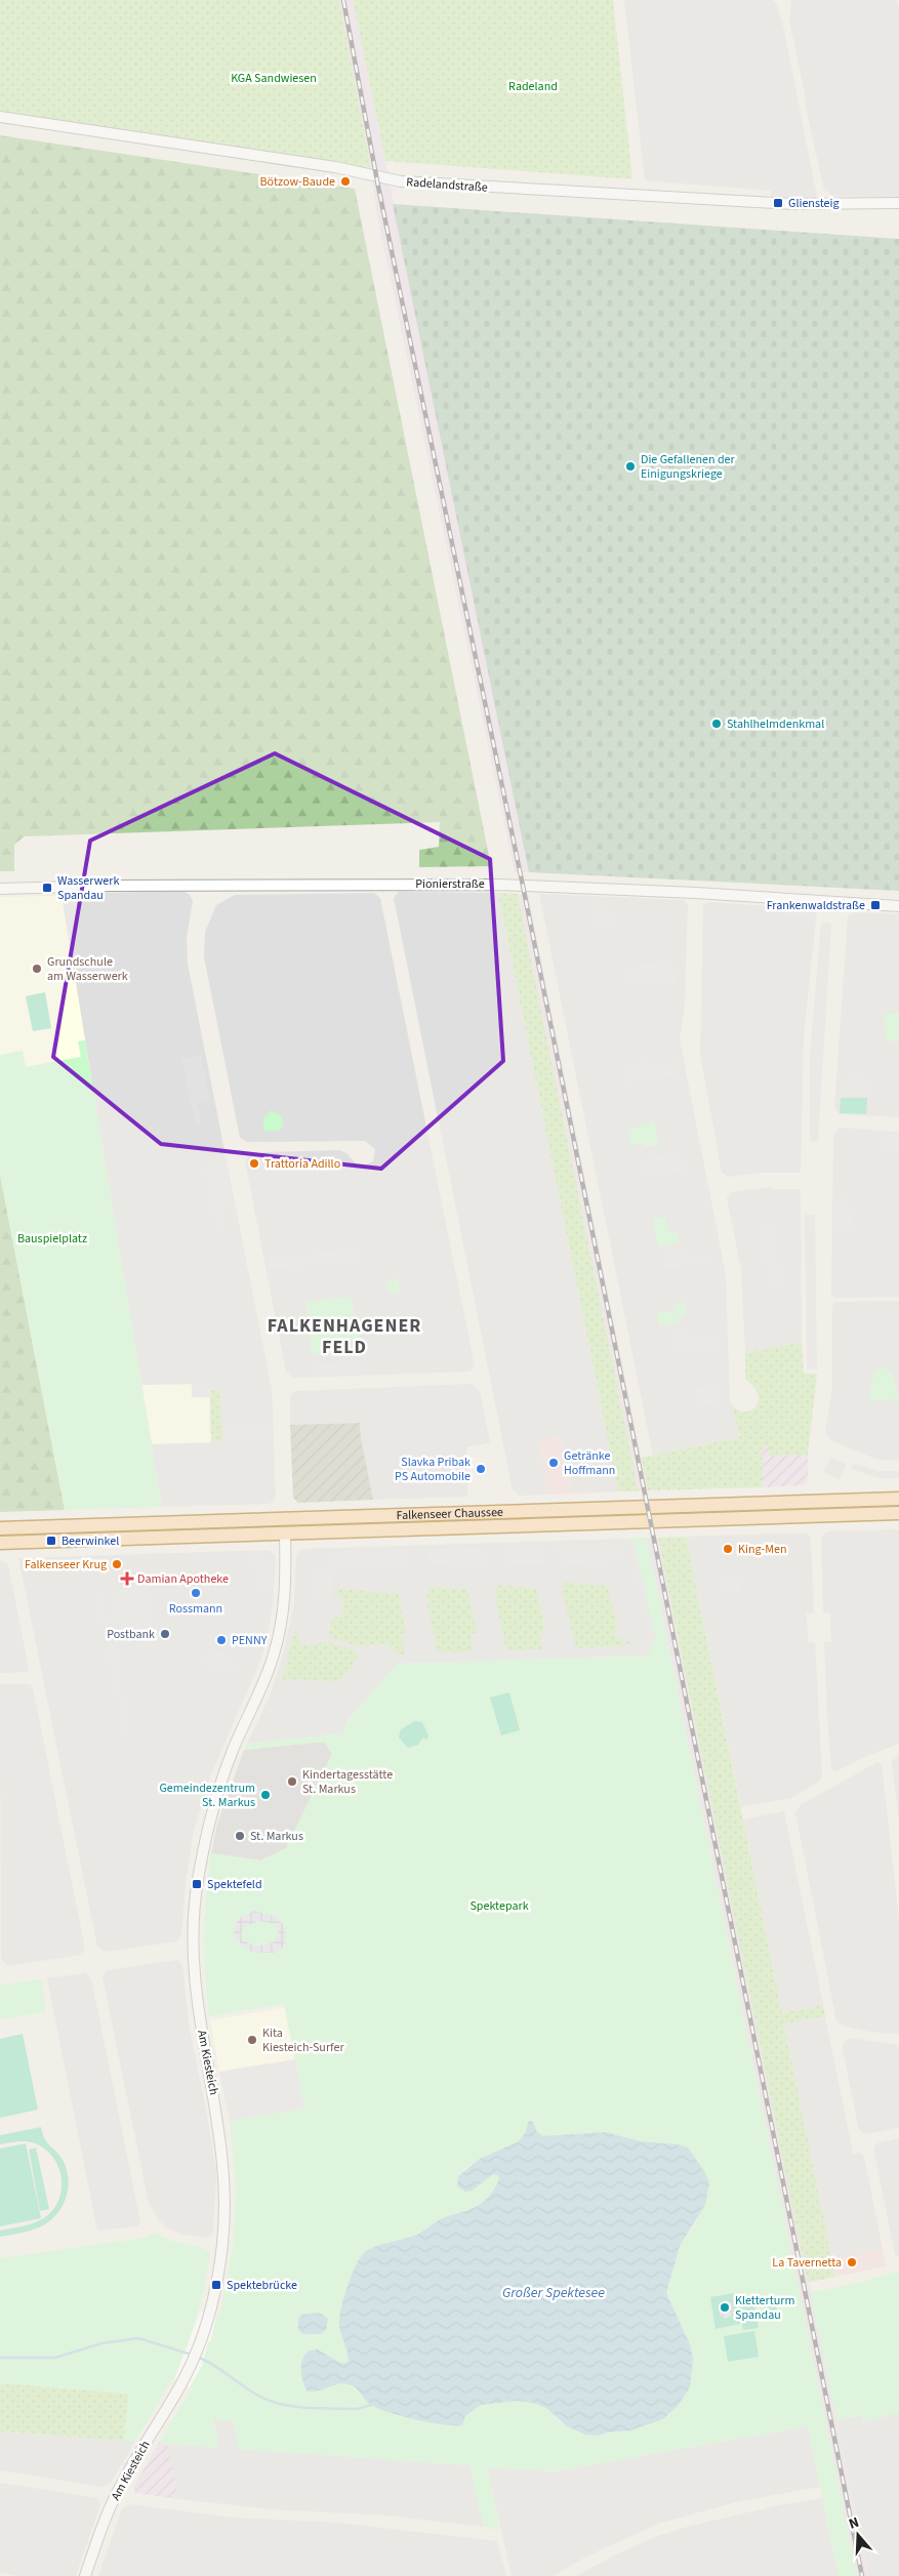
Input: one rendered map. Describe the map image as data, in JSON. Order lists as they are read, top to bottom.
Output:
{
  "streets": {
    "main road": ["Falkenseer Chaussee"],
    "street": ["Radelandstraße", "Pionierstraße", "Am Kiesteich"]
  },
  "crossings": [
    ["Falkenseer Chaussee", "Am Kiesteich"]
  ],
  "districts": ["FALKENHAGENER FELD"],
  "water": ["Großer Spektesee"],
  "parks": [
    "KGA Sandwiesen",
    "Radeland",
    "Bauspielplatz",
    "Spektepark"
  ],
  "places": {
    "other": [
      "Bötzow-Baude",
      "Die Gefallenen der Einigungskriege",
      "Stahlhelmdenkmal",
      "Grundschule am Wasserwerk",
      "Trattoria Adillo",
      "Getränke Hoffmann",
      "Slavka Pribak PS Automobile",
      "King-Men",
      "Falkenseer Krug",
      "Rossmann",
      "Postbank",
      "PENNY",
      "Kindertagesstätte St. Markus",
      "Gemeindezentrum St. Markus",
      "St. Markus",
      "Kita Kiesteich-Surfer",
      "La Tavernetta",
      "Kletterturm Spandau"
    ],
    "transit": [
      "Gliensteig",
      "Wasserwerk Spandau",
      "Frankenwaldstraße",
      "Beerwinkel",
      "Spektefeld",
      "Spektebrücke"
    ],
    "health": ["Damian Apotheke"]
  },
  "north": "top"
}
